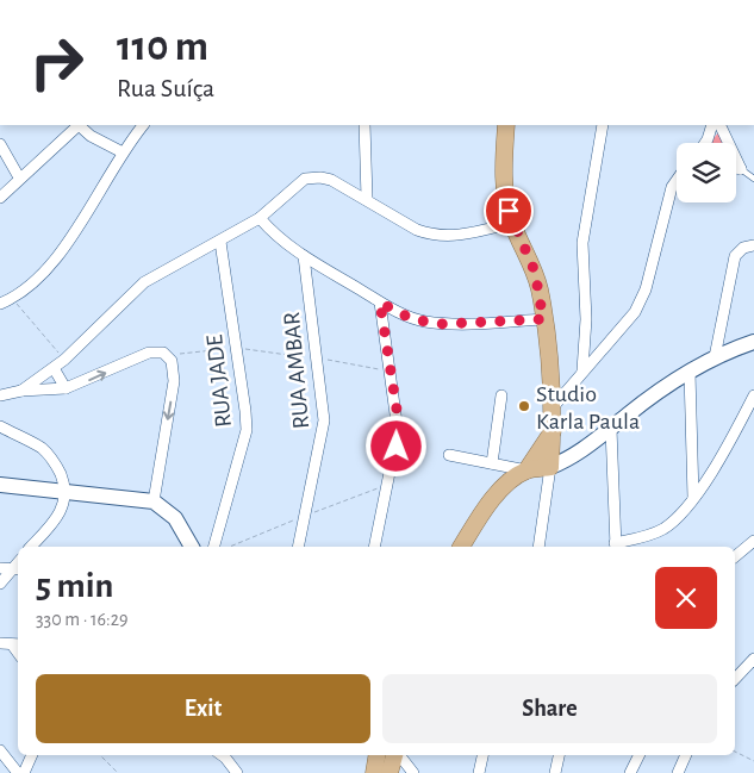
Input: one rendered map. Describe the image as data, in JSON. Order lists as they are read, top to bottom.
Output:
{
  "streets": {
    "street": ["RUA AMBAR", "RUA JADE"]
  },
  "places": ["Studio Karla Paula"],
  "page": {
    "turn": ["110 m", "Rua Suíça"],
    "heading": ["5 min", "330 m · 16:29"],
    "buttons": ["Exit", "Share"]
  }
}
